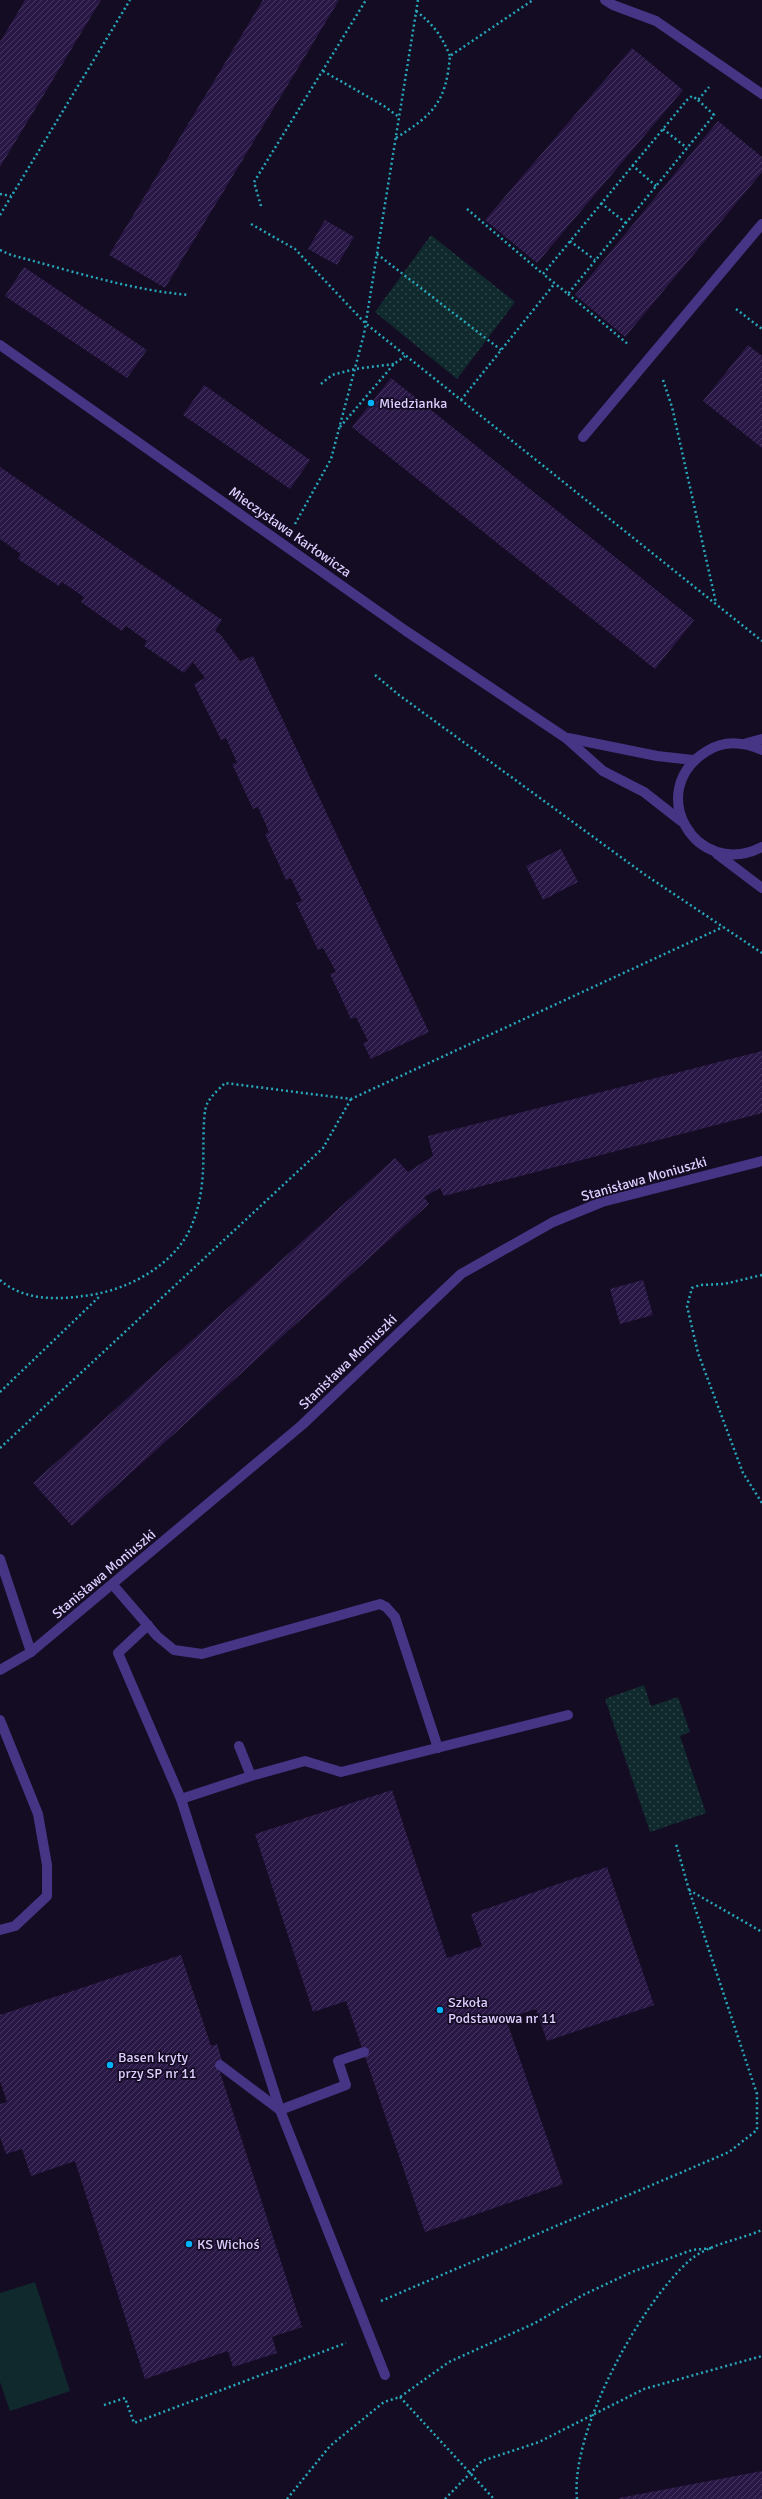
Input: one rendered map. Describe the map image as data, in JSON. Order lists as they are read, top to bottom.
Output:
{
  "streets": {
    "street": ["Mieczysława Karłowicza", "Stanisława Moniuszki"]
  },
  "places": [
    "Miedzianka",
    "Szkoła Podstawowa nr 11",
    "Basen kryty przy SP nr 11",
    "KS Wichoś"
  ]
}
